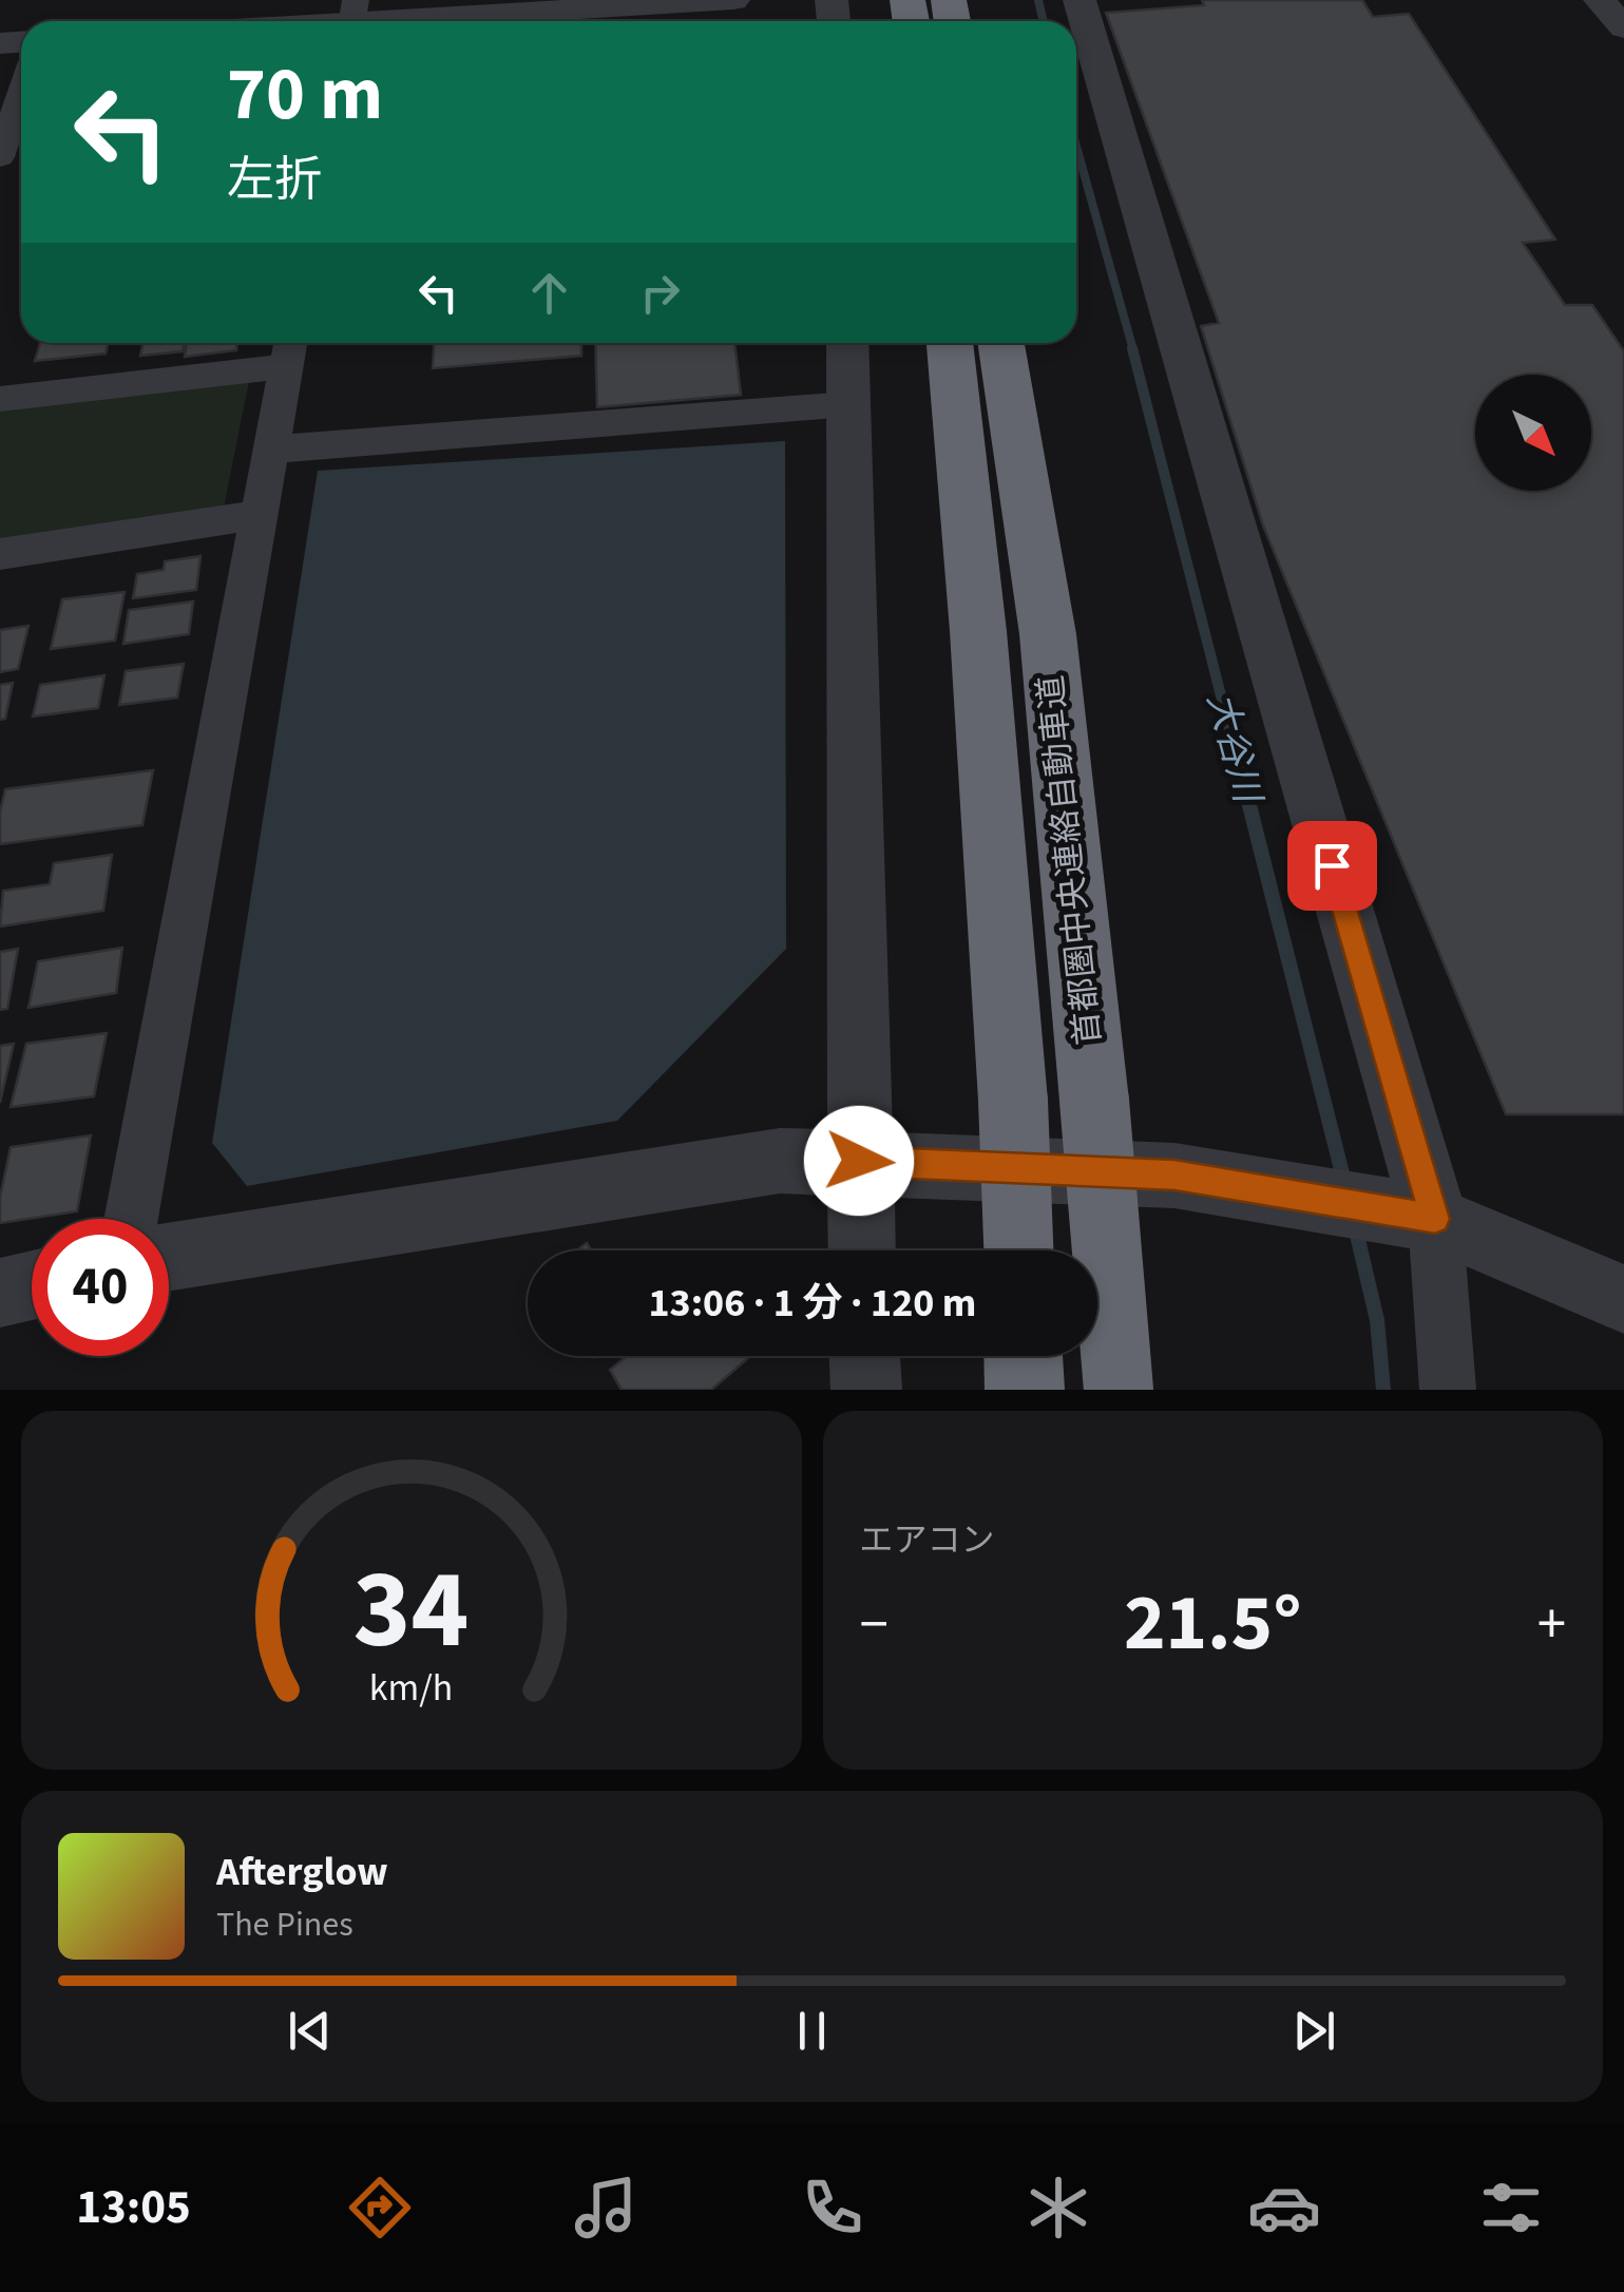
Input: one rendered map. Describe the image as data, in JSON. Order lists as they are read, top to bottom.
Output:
{
  "streets": {
    "highway": ["首都圏中央連絡自動車道"]
  },
  "water": ["大谷川"],
  "north": "bottom right",
  "page": {
    "turn": ["70 m", "左折"],
    "limit": "40",
    "trip": "13:06 · 1 分 · 120 m",
    "tile": "エアコン",
    "heat": ["−", "21.5°", "+"],
    "song": ["Afterglow", "The Pines"],
    "tabs": "13:05",
    "gauge": ["34", "km/h"]
  }
}
